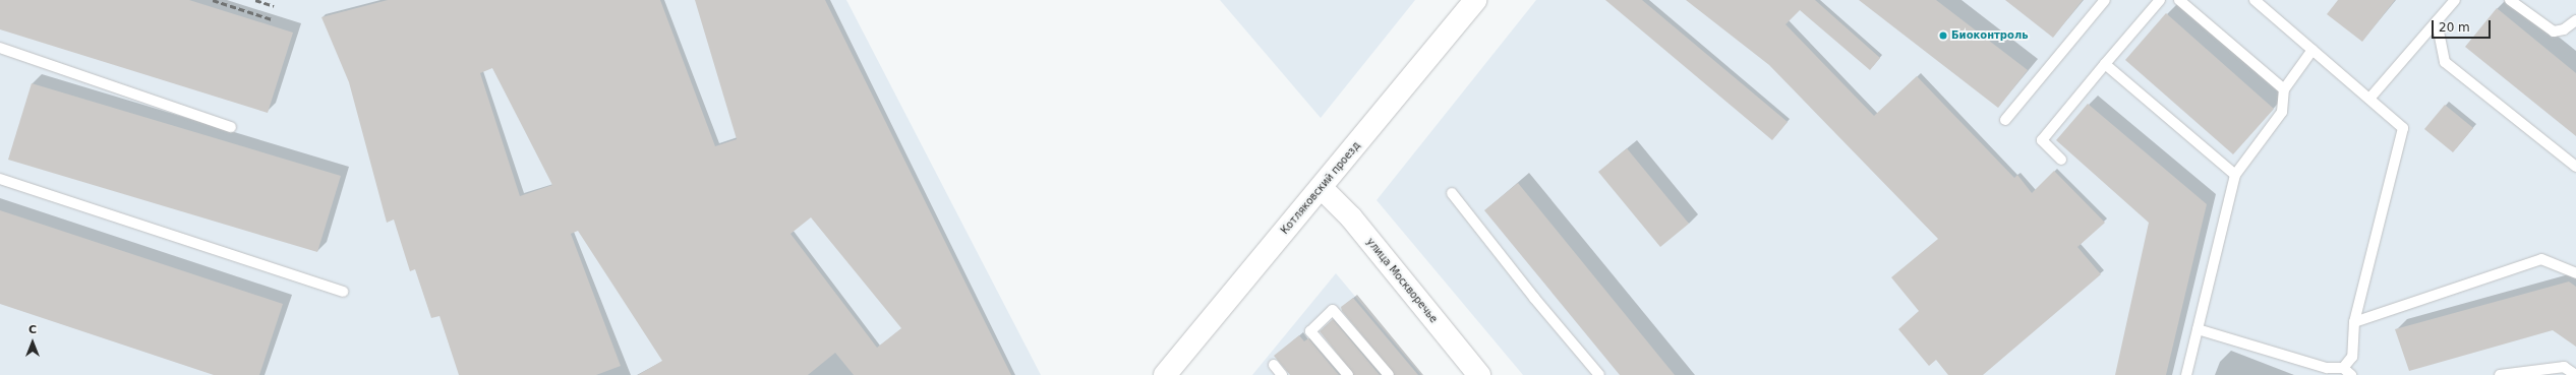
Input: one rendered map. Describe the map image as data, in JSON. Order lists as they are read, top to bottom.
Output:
{
  "streets": {
    "main road": ["Котляковский проезд", "улица Москворечье"]
  },
  "crossings": [
    ["Котляковский проезд", "улица Москворечье"]
  ],
  "places": ["Биоконтроль"],
  "scale_bar": "20 m",
  "north": "top"
}
